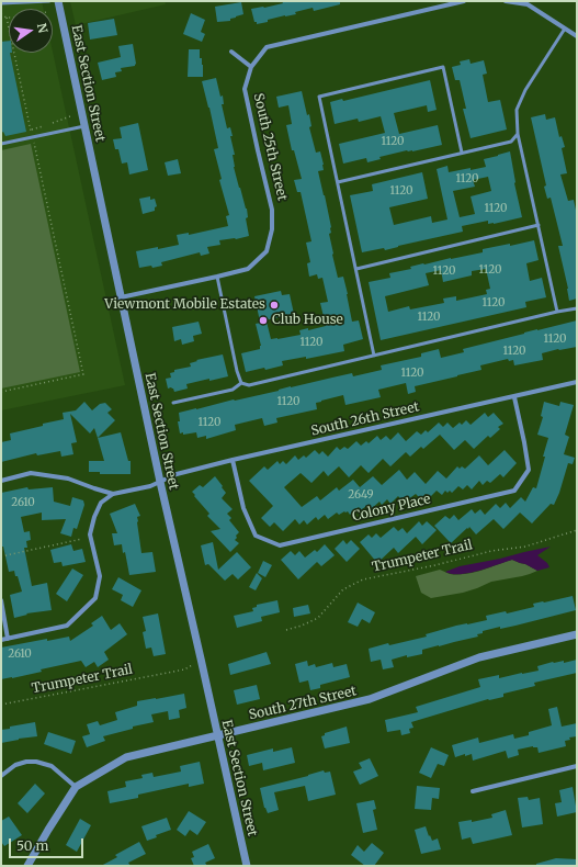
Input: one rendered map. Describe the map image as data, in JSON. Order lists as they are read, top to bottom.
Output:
{
  "streets": {
    "street": [
      "East Section Street",
      "South 25th Street",
      "South 26th Street",
      "Colony Place",
      "South 27th Street"
    ],
    "path": ["Trumpeter Trail"]
  },
  "crossings": [
    ["East Section Street", "South 25th Street"],
    ["East Section Street", "South 26th Street"],
    ["East Section Street", "South 27th Street"],
    ["South 26th Street", "Colony Place"]
  ],
  "places": ["Viewmont Mobile Estates", "Club House"],
  "house_numbers": [
    "1120",
    "1120",
    "1120",
    "1120",
    "1120",
    "1120",
    "1120",
    "1120",
    "1120",
    "1120",
    "1120",
    "1120",
    "1120",
    "1120",
    "2649",
    "2610",
    "2610"
  ],
  "scale_bar": "50 m",
  "north": "right"
}
